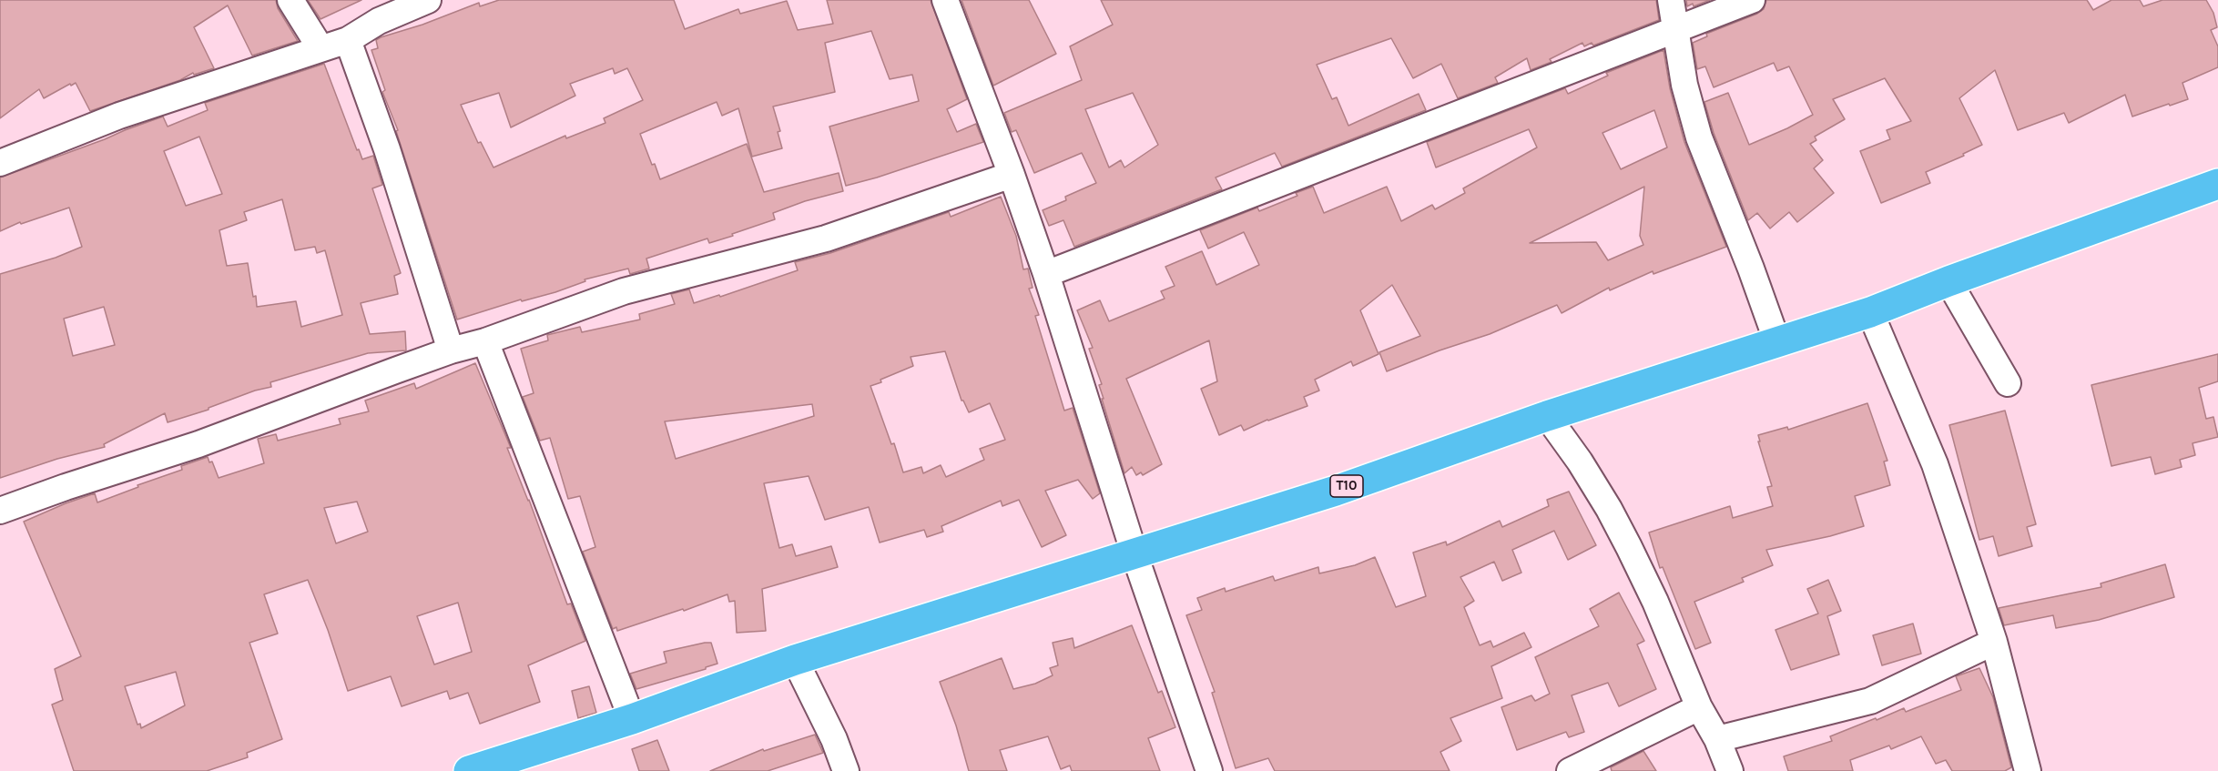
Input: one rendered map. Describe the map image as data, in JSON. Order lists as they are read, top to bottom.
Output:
{
  "streets": {
    "highway": ["T10"]
  }
}
